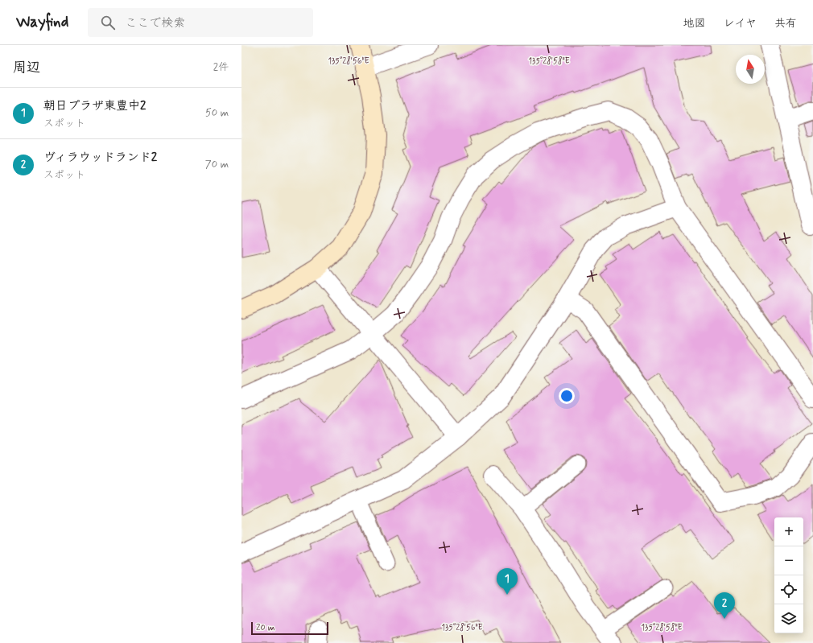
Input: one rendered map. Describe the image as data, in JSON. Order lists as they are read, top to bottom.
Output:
{
  "scale_bar": "20 m",
  "north": "top",
  "page": {
    "header": "Wayfind",
    "search": "ここで検索",
    "nav": ["地図", "レイヤ", "共有"],
    "heading": ["周辺", "2件"],
    "list": [
      {
        "mark": "1",
        "name": "朝日プラザ東豊中2",
        "note": "スポット",
        "value": "50 m"
      },
      {
        "mark": "2",
        "name": "ヴィラウッドランド2",
        "note": "スポット",
        "value": "70 m"
      }
    ],
    "map_buttons": ["+", "−"],
    "pins": ["1", "2"],
    "scale": "20 m"
  },
  "coordinates": ["135°28'56\"E", "135°28'58\"E"]
}
